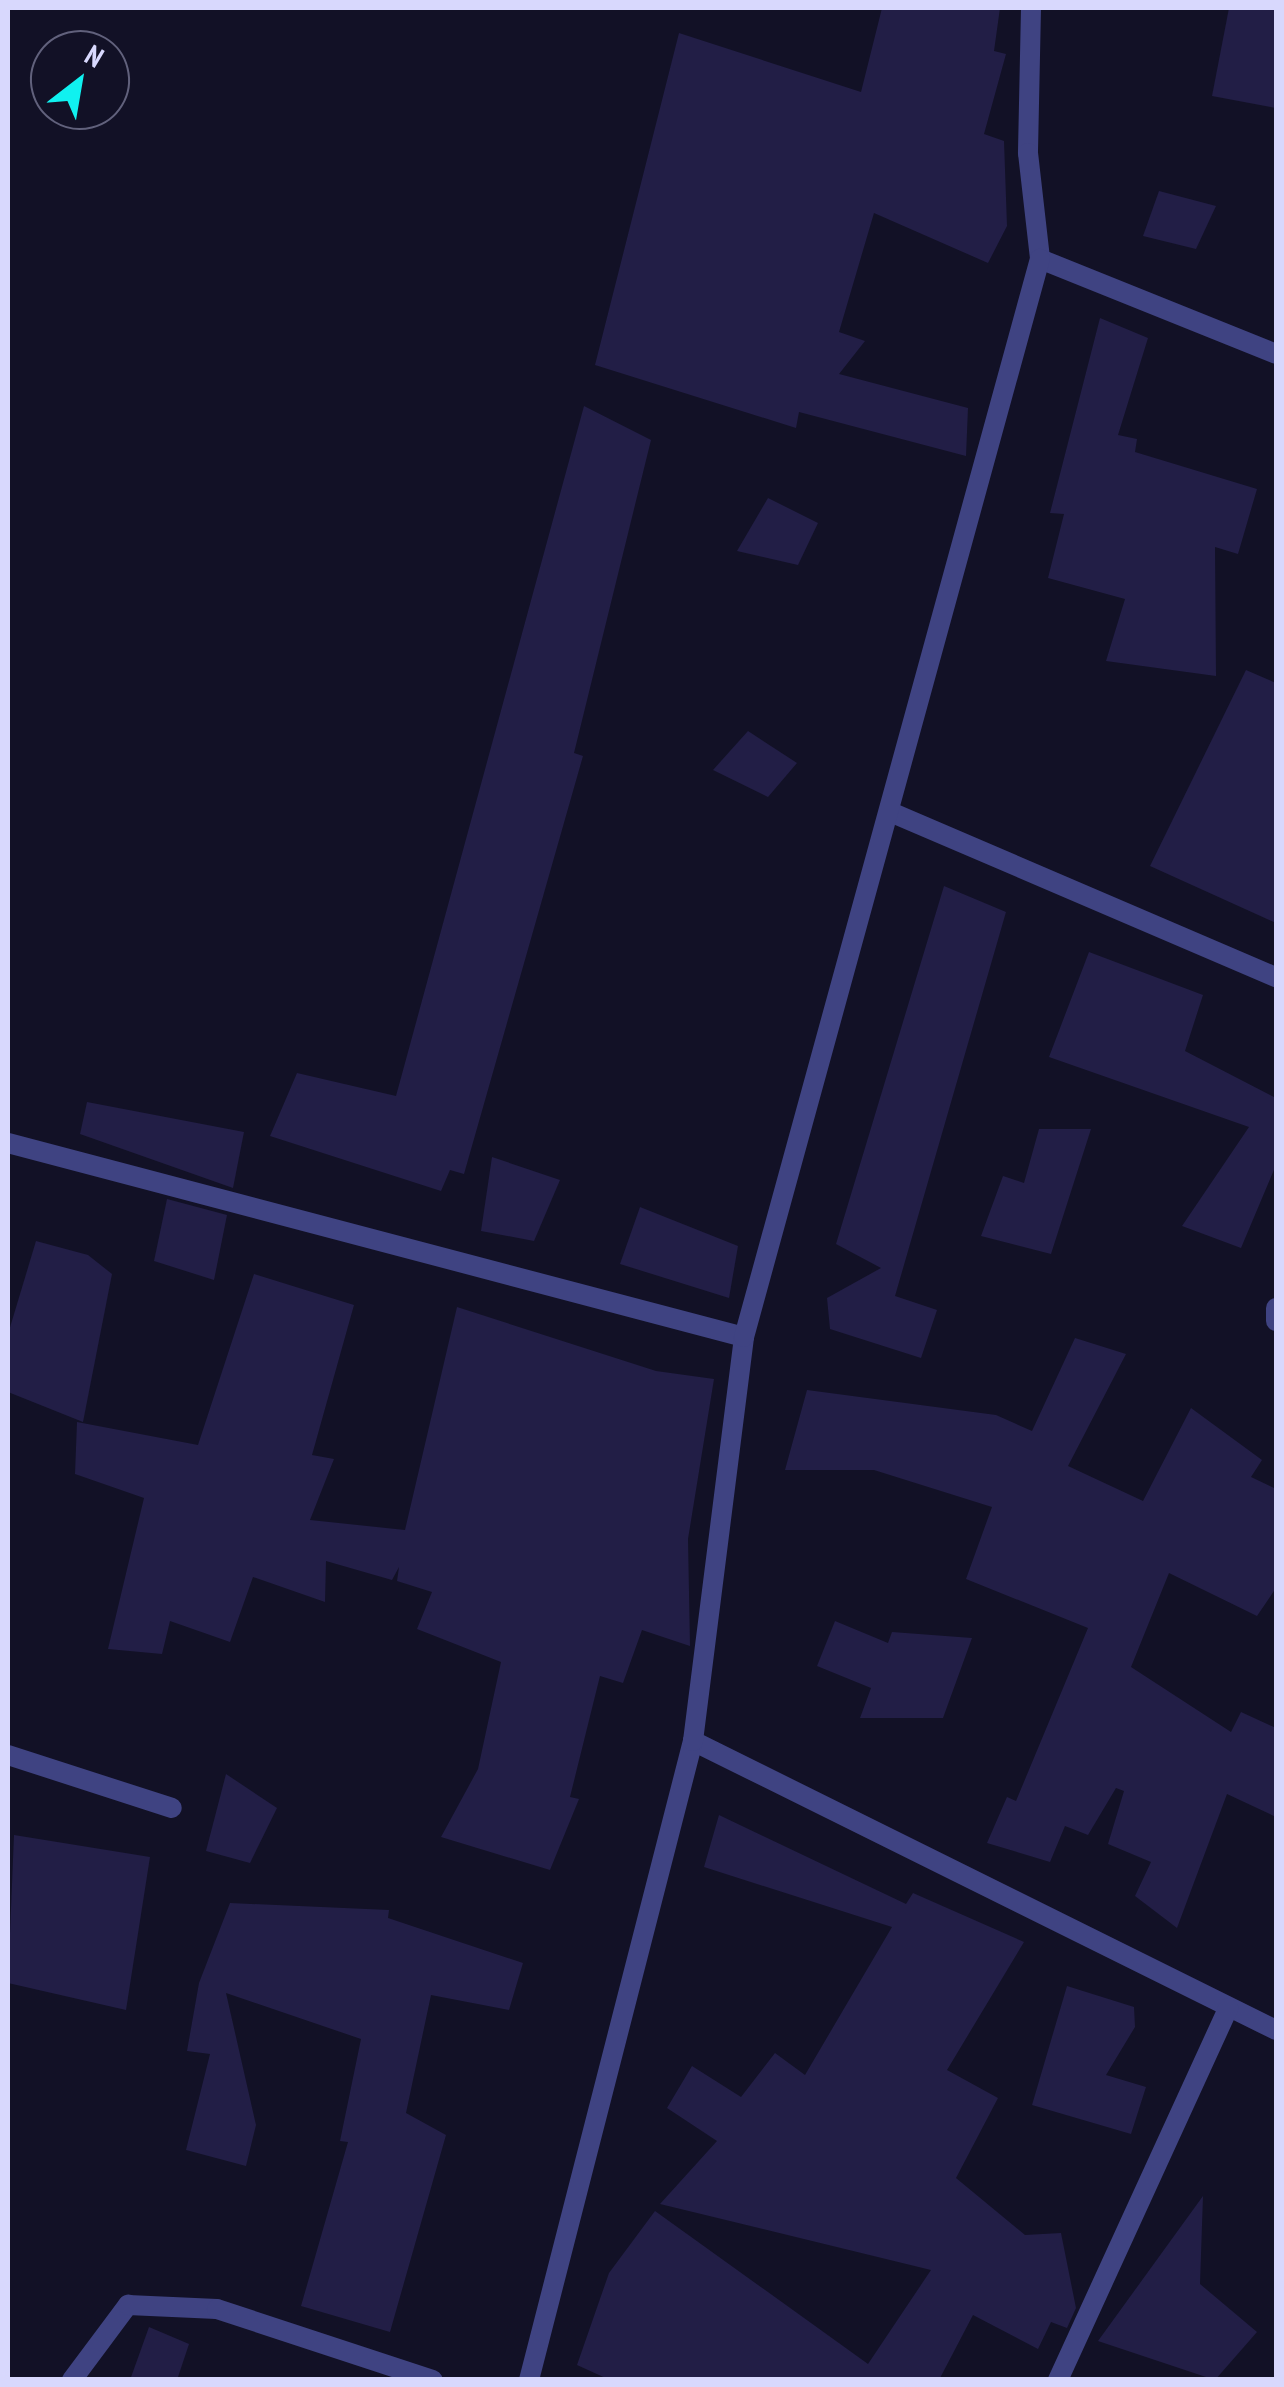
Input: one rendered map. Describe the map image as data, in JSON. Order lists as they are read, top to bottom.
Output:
{
  "north": "top right"
}
